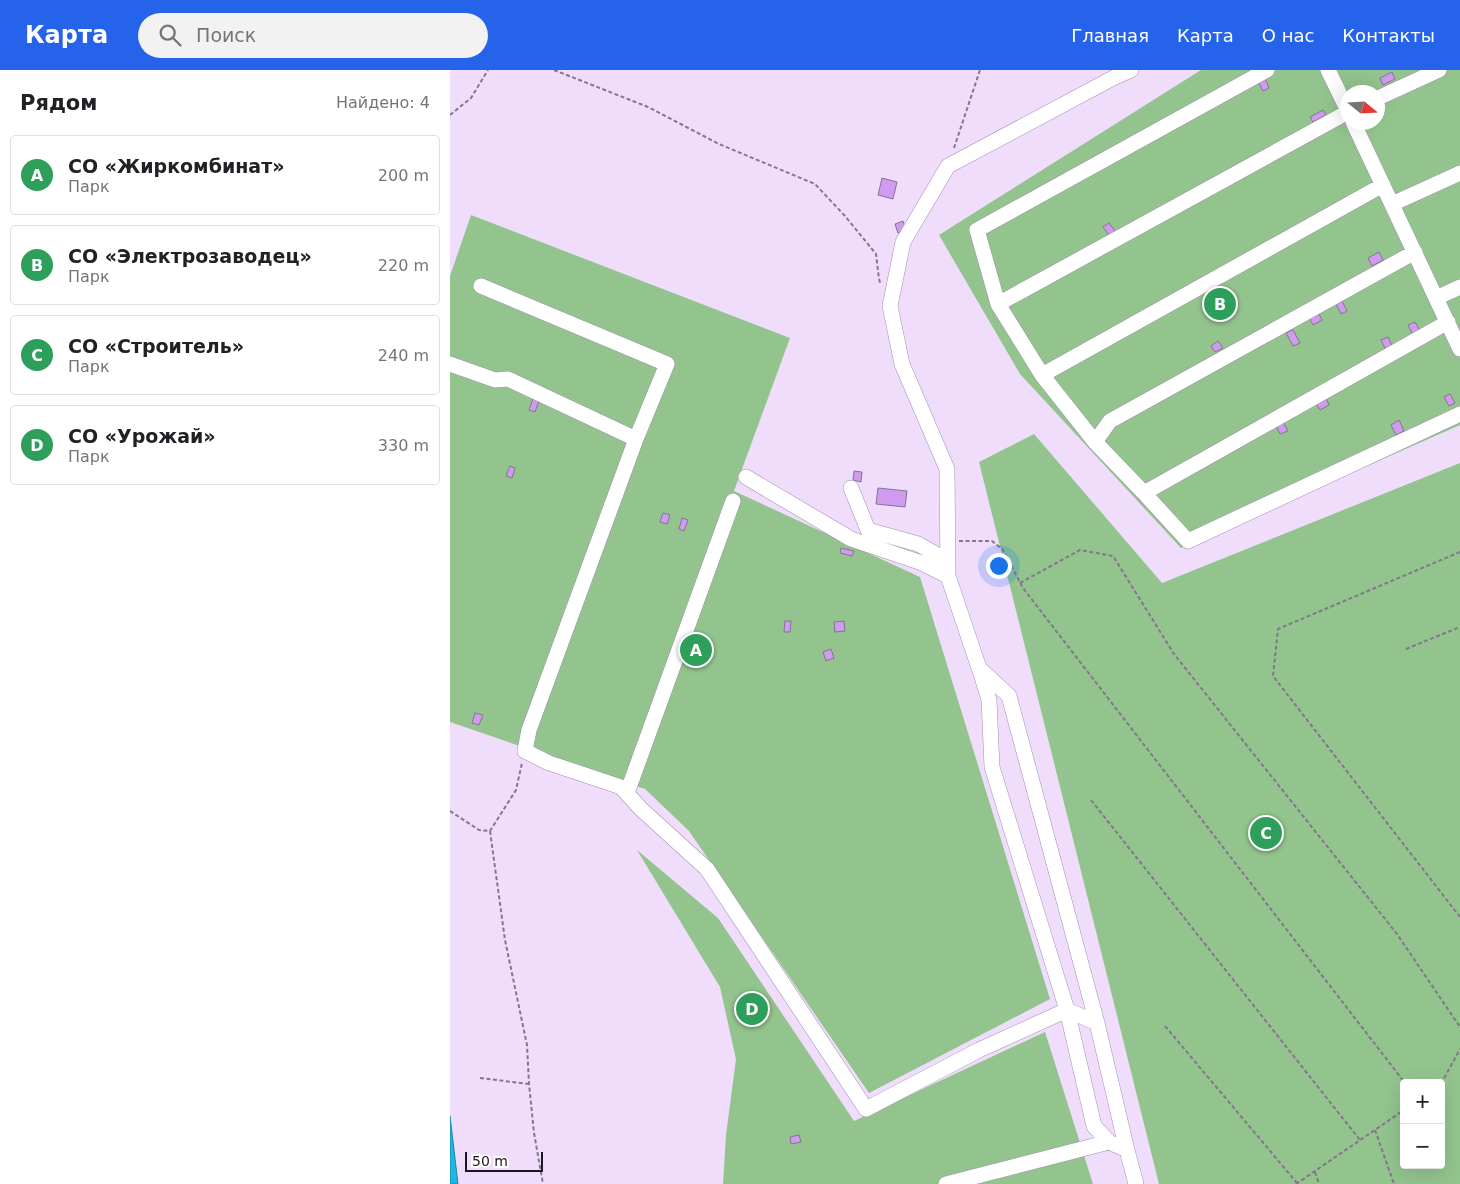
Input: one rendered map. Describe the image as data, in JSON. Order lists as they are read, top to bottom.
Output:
{
  "scale_bar": "50 m",
  "north": "right",
  "page": {
    "header": "Карта",
    "search": "Поиск",
    "nav": [
      "Главная",
      "Карта",
      "О нас",
      "Контакты"
    ],
    "heading": ["Рядом", "Найдено: 4"],
    "list": [
      {
        "mark": "A",
        "name": "СО «Жиркомбинат»",
        "note": "Парк",
        "value": "200 m"
      },
      {
        "mark": "B",
        "name": "СО «Электрозаводец»",
        "note": "Парк",
        "value": "220 m"
      },
      {
        "mark": "C",
        "name": "СО «Строитель»",
        "note": "Парк",
        "value": "240 m"
      },
      {
        "mark": "D",
        "name": "СО «Урожай»",
        "note": "Парк",
        "value": "330 m"
      }
    ],
    "pins": [
      "B",
      "A",
      "C",
      "D"
    ],
    "map_buttons": ["+", "−"],
    "scale": "50 m"
  }
}
